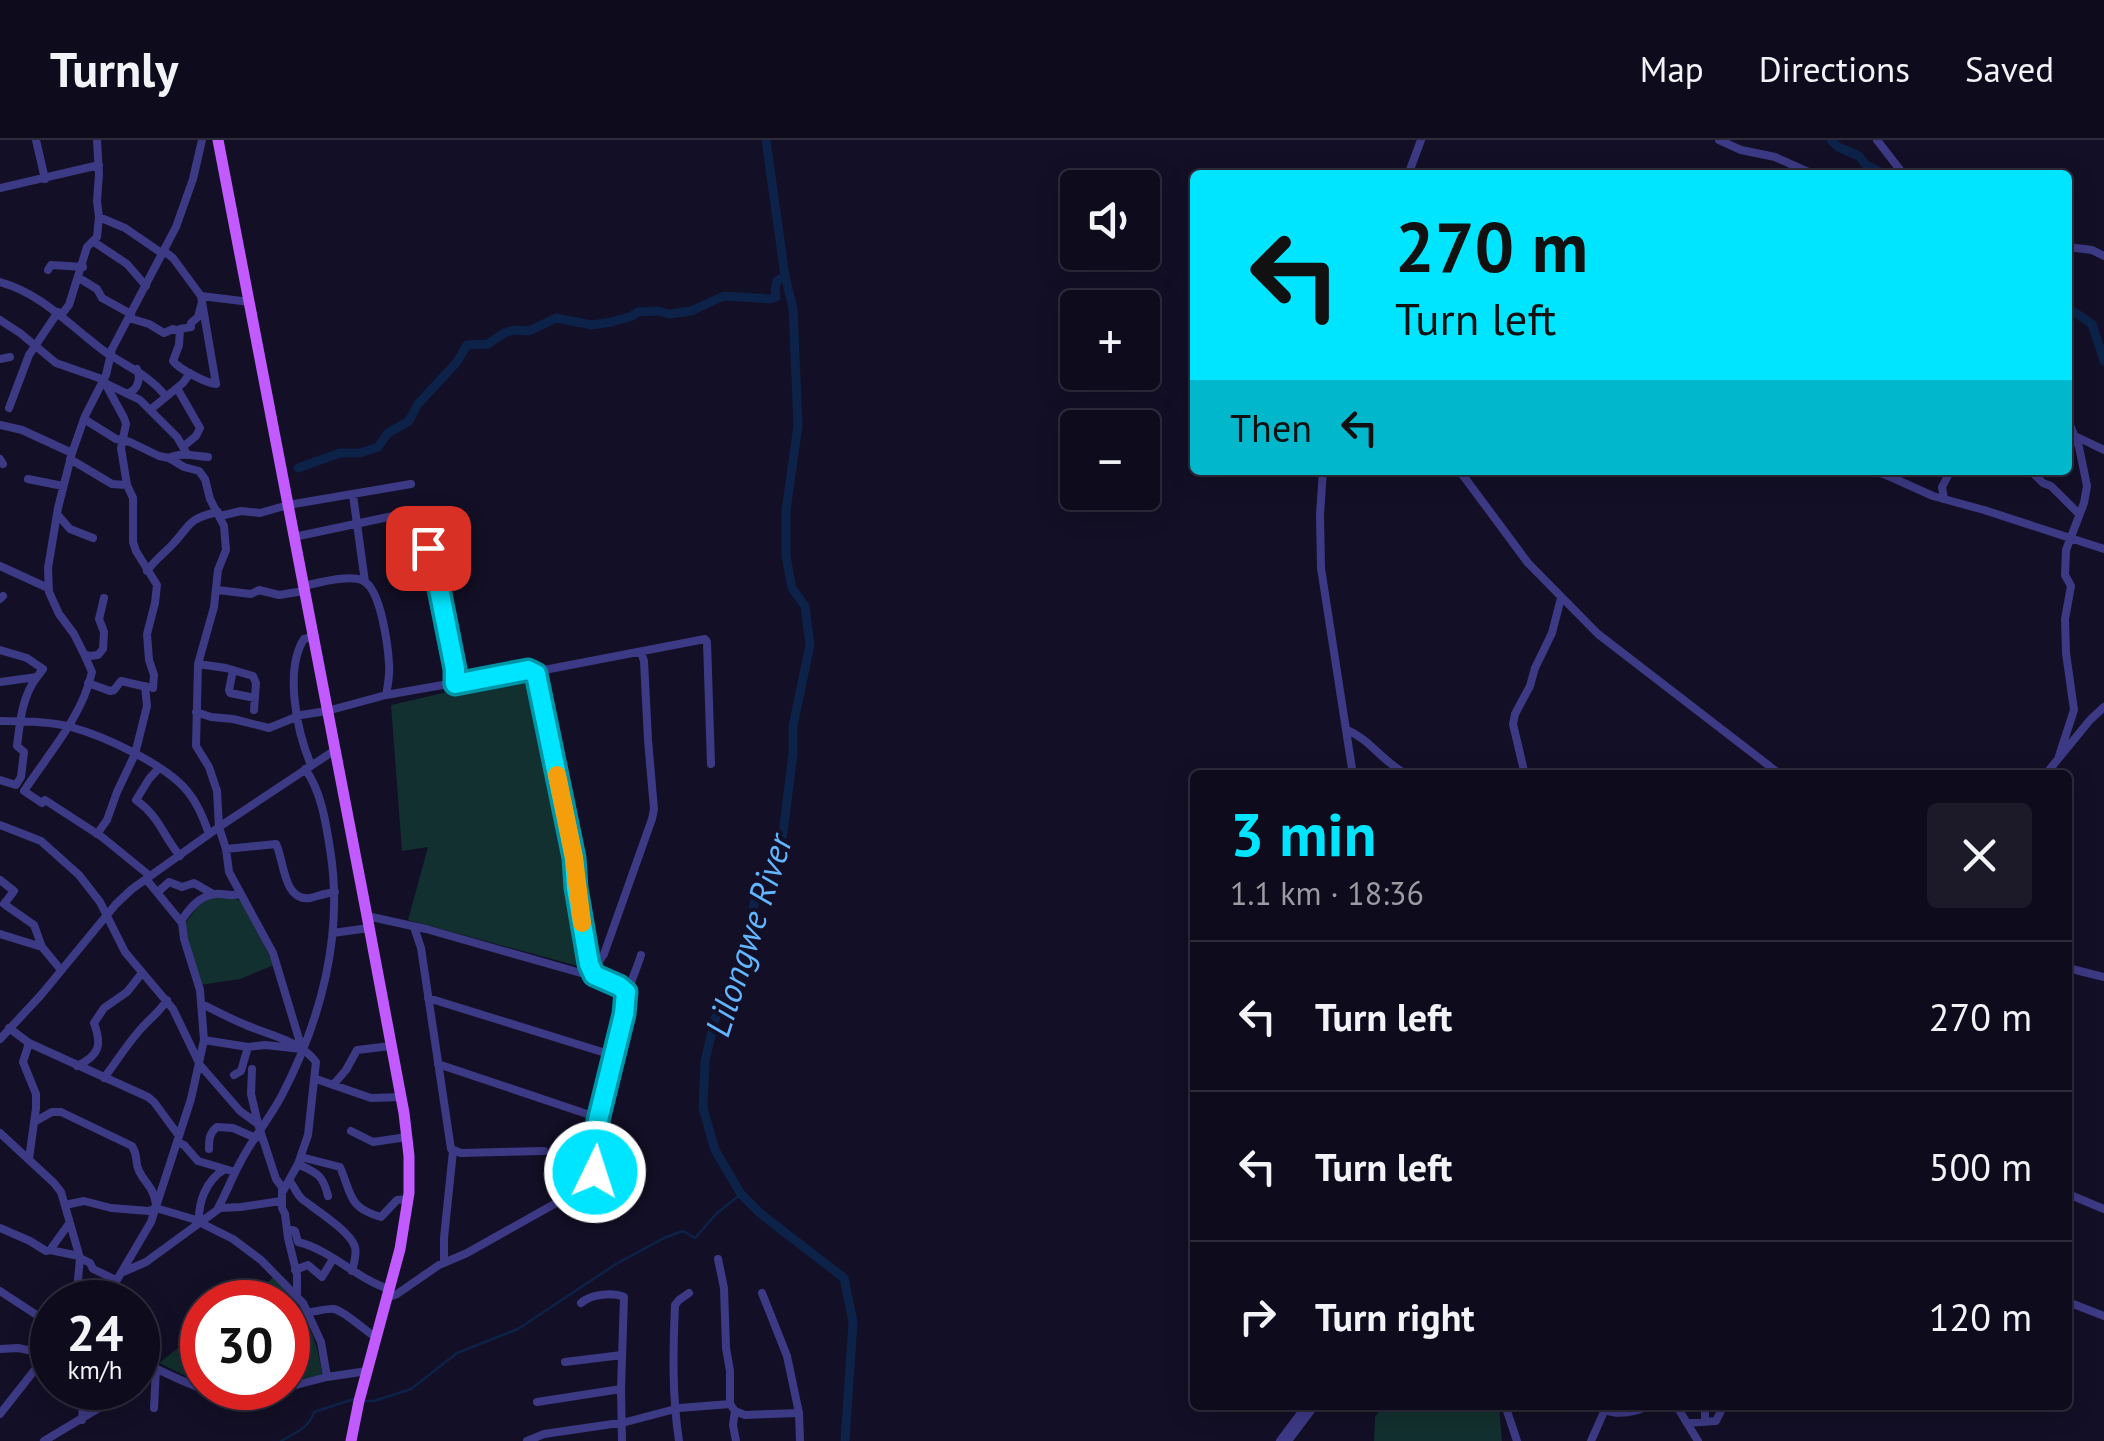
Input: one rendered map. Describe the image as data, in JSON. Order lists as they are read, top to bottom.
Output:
{
  "water": ["Lilongwe River"],
  "page": {
    "header": "Turnly",
    "nav": ["Map", "Directions", "Saved"],
    "map_buttons": ["+", "−"],
    "turn": ["270 m", "Turn left"],
    "then": "Then",
    "heading": ["3 min", "1.1 km · 18:36"],
    "list": [
      {
        "name": "Turn left",
        "value": "270 m"
      },
      {
        "name": "Turn left",
        "value": "500 m"
      },
      {
        "name": "Turn right",
        "value": "120 m"
      }
    ],
    "speed": "24 km/h",
    "limit": "30"
  }
}
